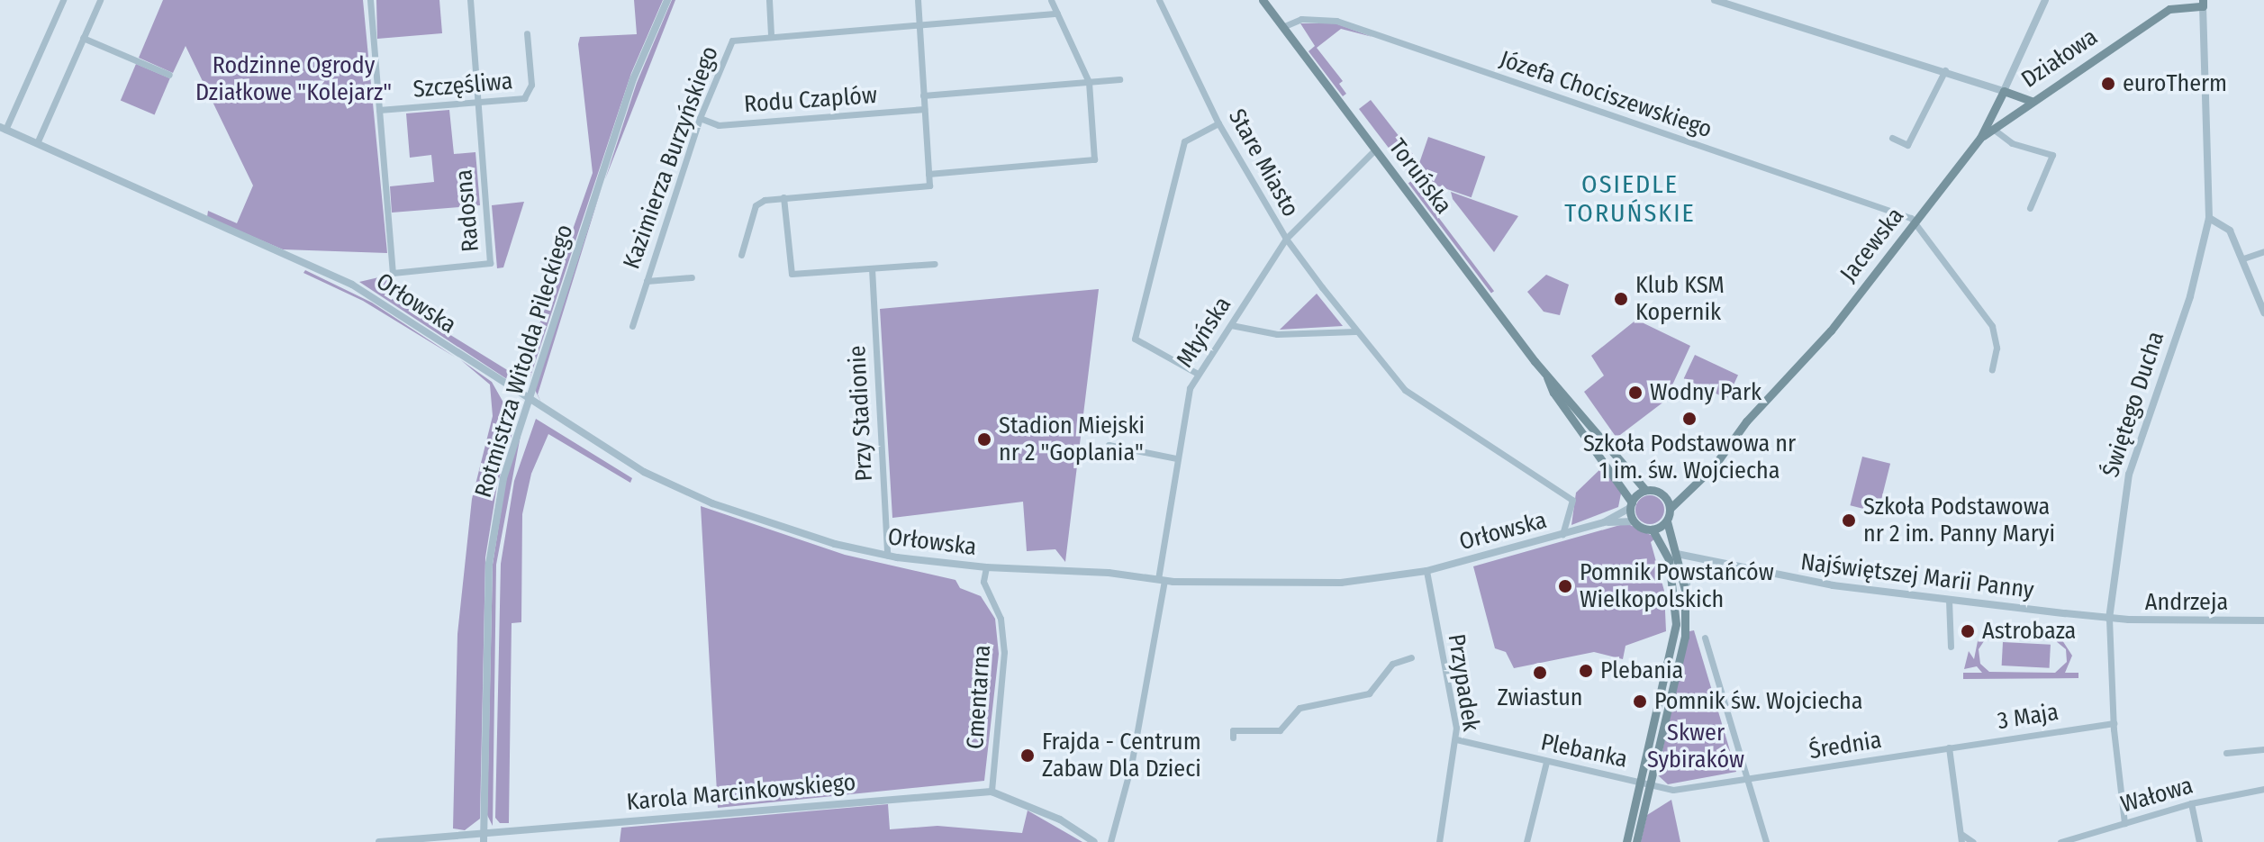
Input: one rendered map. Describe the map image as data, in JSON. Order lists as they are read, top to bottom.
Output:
{
  "streets": {
    "main road": ["Działowa", "Toruńska", "Jacewska"],
    "street": [
      "Szczęśliwa",
      "Józefa Chociszewskiego",
      "Rodu Czaplów",
      "Kazimierza Burzyńskiego",
      "Stare Miasto",
      "Radosna",
      "Orłowska",
      "Młyńska",
      "Rotmistrza Witolda Pileckiego",
      "Świętego Ducha",
      "Przy Stadionie",
      "Najświętszej Marii Panny",
      "Andrzeja",
      "Przypadek",
      "Cmentarna",
      "3 Maja",
      "Średnia",
      "Plebanka",
      "Karola Marcinkowskiego",
      "Wałowa"
    ]
  },
  "crossings": [
    ["Działowa", "Jacewska"],
    ["Działowa", "Świętego Ducha"],
    ["Szczęśliwa", "Radosna"],
    ["Józefa Chociszewskiego", "Toruńska"],
    ["Józefa Chociszewskiego", "Jacewska"],
    ["Rodu Czaplów", "Kazimierza Burzyńskiego"],
    ["Stare Miasto", "Orłowska"],
    ["Stare Miasto", "Młyńska"],
    ["Toruńska", "Jacewska"],
    ["Toruńska", "Orłowska"],
    ["Toruńska", "Młyńska"],
    ["Jacewska", "Orłowska"],
    ["Orłowska", "Młyńska"],
    ["Orłowska", "Rotmistrza Witolda Pileckiego"],
    ["Orłowska", "Przy Stadionie"],
    ["Orłowska", "Przypadek"],
    ["Orłowska", "Cmentarna"],
    ["Rotmistrza Witolda Pileckiego", "Karola Marcinkowskiego"],
    ["Świętego Ducha", "Najświętszej Marii Panny"],
    ["Świętego Ducha", "Andrzeja"],
    ["Świętego Ducha", "3 Maja"],
    ["Świętego Ducha", "Wałowa"],
    ["Najświętszej Marii Panny", "Andrzeja"],
    ["Przypadek", "Plebanka"],
    ["Cmentarna", "Karola Marcinkowskiego"],
    ["3 Maja", "Średnia"],
    ["Średnia", "Plebanka"]
  ],
  "districts": ["OSIEDLE TORUŃSKIE"],
  "parks": ["Rodzinne Ogrody Działkowe \"Kolejarz\"", "Skwer Sybiraków"],
  "places": [
    "euroTherm",
    "Klub KSM Kopernik",
    "Wodny Park",
    "Szkoła Podstawowa nr 1 im. św. Wojciecha",
    "Stadion Miejski nr 2 \"Goplania\"",
    "Szkoła Podstawowa nr 2 im. Panny Maryi",
    "Pomnik Powstańców Wielkopolskich",
    "Astrobaza",
    "Plebania",
    "Zwiastun",
    "Pomnik św. Wojciecha",
    "Frajda - Centrum Zabaw Dla Dzieci"
  ]
}
